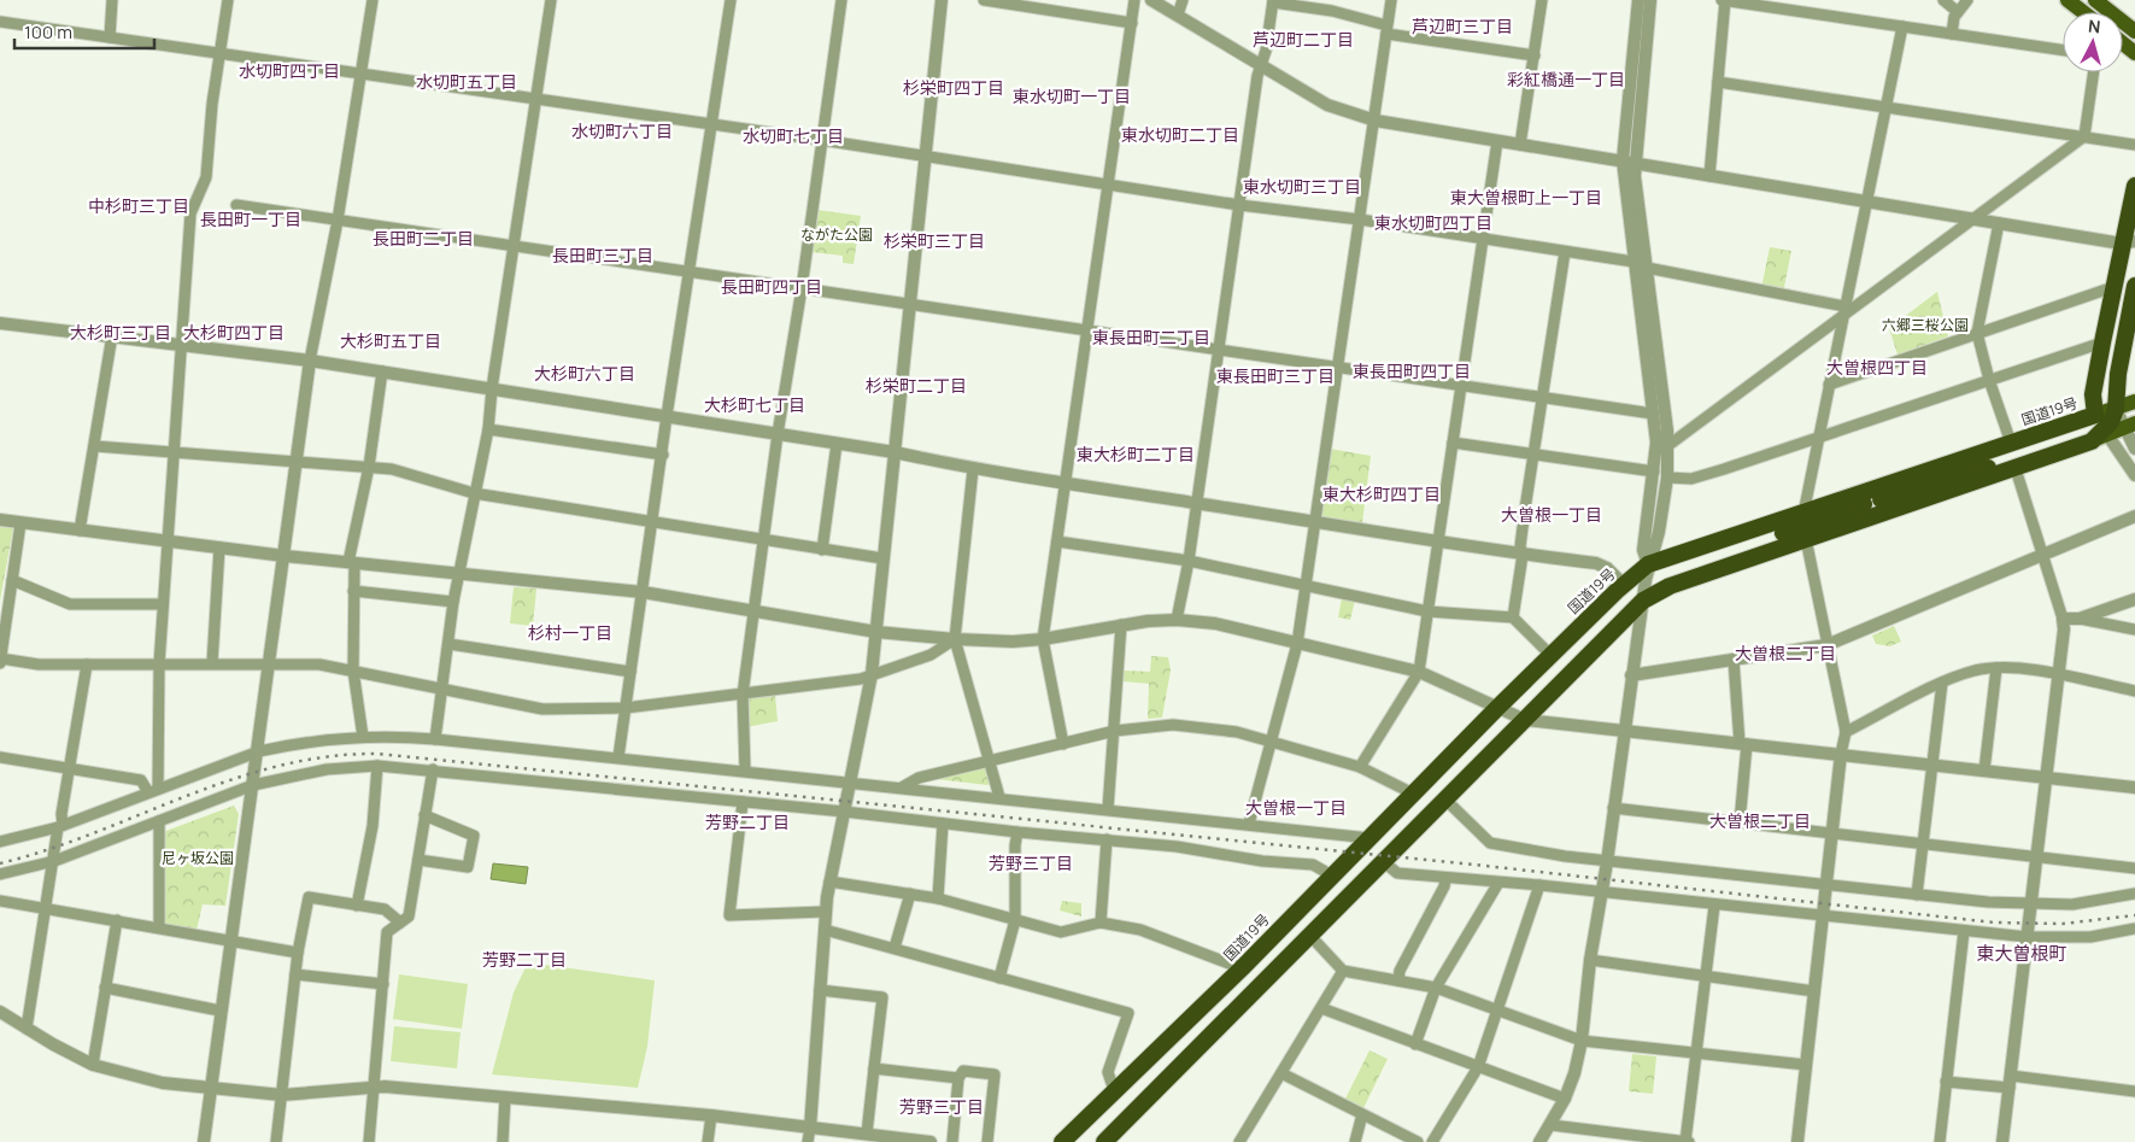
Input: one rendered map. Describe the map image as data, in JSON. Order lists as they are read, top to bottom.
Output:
{
  "streets": {
    "highway": ["国道19号"]
  },
  "districts": [
    "芦辺町三丁目",
    "芦辺町二丁目",
    "水切町四丁目",
    "彩紅橋通一丁目",
    "水切町五丁目",
    "杉栄町四丁目",
    "東水切町一丁目",
    "水切町六丁目",
    "東水切町二丁目",
    "水切町七丁目",
    "東水切町三丁目",
    "東大曽根町上一丁目",
    "中杉町三丁目",
    "長田町一丁目",
    "東水切町四丁目",
    "長田町二丁目",
    "杉栄町三丁目",
    "長田町三丁目",
    "長田町四丁目",
    "大杉町三丁目",
    "大杉町四丁目",
    "東長田町二丁目",
    "大杉町五丁目",
    "大曽根四丁目",
    "東長田町四丁目",
    "大杉町六丁目",
    "東長田町三丁目",
    "杉栄町二丁目",
    "大杉町七丁目",
    "東大杉町二丁目",
    "東大杉町四丁目",
    "大曽根一丁目",
    "杉村一丁目",
    "大曽根二丁目",
    "大曽根一丁目",
    "大曽根二丁目",
    "芳野二丁目",
    "芳野三丁目",
    "東大曽根町",
    "芳野二丁目",
    "芳野三丁目"
  ],
  "parks": ["ながた公園", "六郷三桜公園", "尼ヶ坂公園"],
  "scale_bar": "100 m",
  "north": "top"
}
